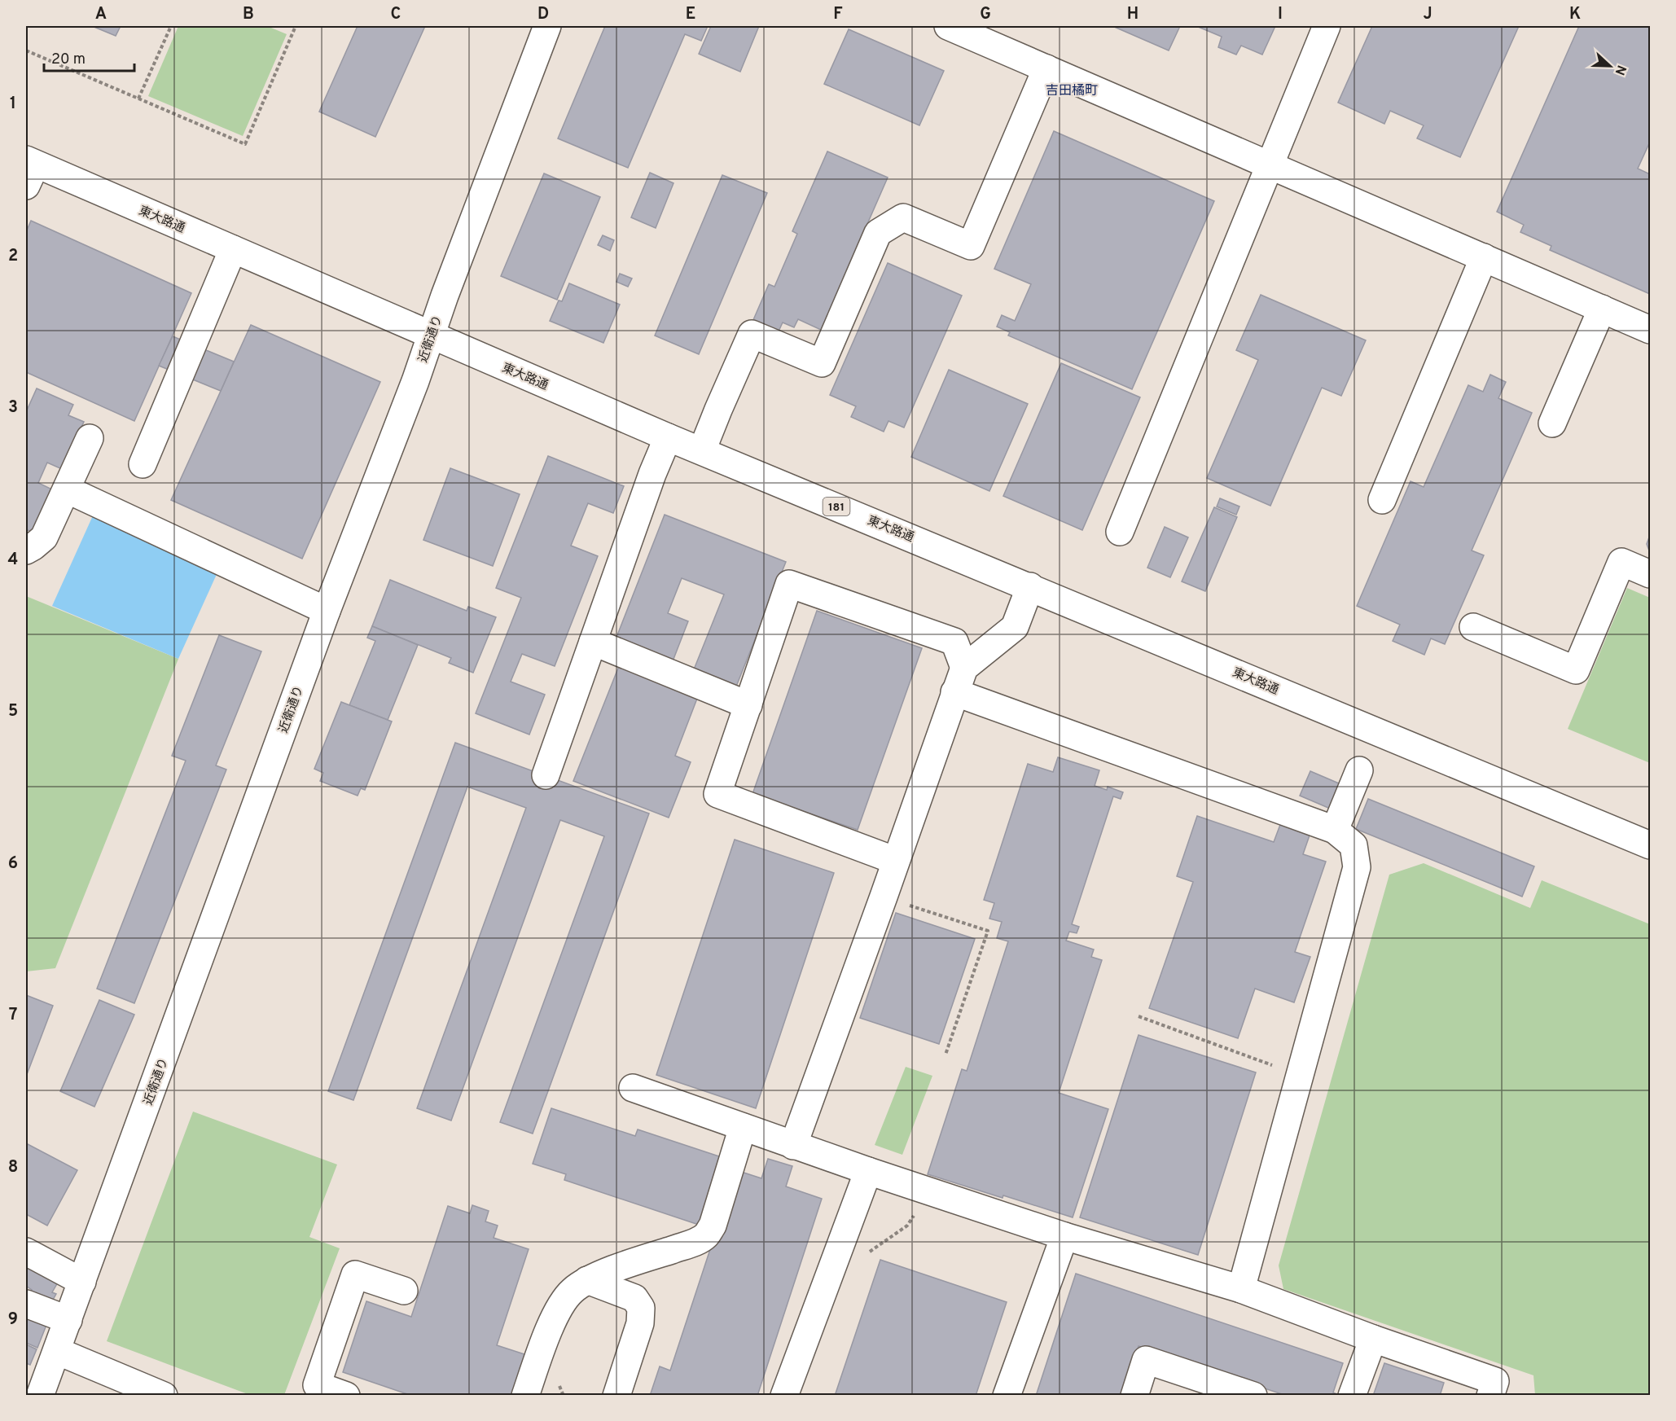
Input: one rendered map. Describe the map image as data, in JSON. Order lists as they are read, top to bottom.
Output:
{
  "streets": {
    "main road": ["東大路通", "近衛通り", "181"]
  },
  "crossings": [
    ["東大路通", "近衛通り"]
  ],
  "districts": ["吉田橘町"],
  "scale_bar": "20 m",
  "north": "right",
  "grid": {
    "columns": [
      "A",
      "B",
      "C",
      "D",
      "E",
      "F",
      "G",
      "H",
      "I",
      "J",
      "K"
    ],
    "rows": [
      "1",
      "2",
      "3",
      "4",
      "5",
      "6",
      "7",
      "8",
      "9"
    ]
  }
}
